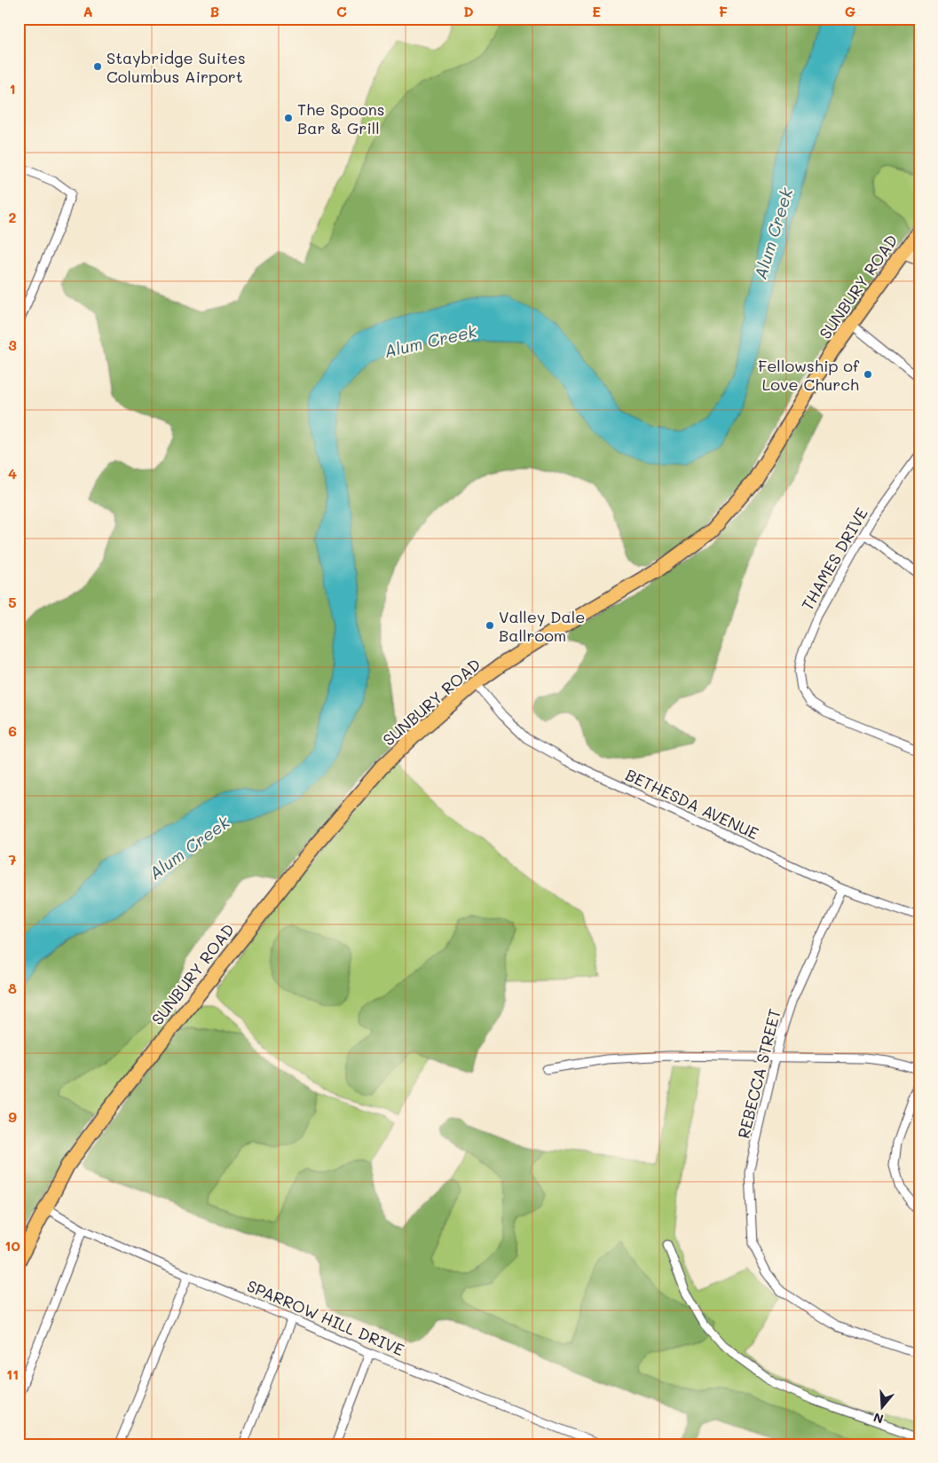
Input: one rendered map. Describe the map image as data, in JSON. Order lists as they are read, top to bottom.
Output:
{
  "streets": {
    "main road": ["SUNBURY ROAD"],
    "street": [
      "THAMES DRIVE",
      "BETHESDA AVENUE",
      "REBECCA STREET",
      "SPARROW HILL DRIVE"
    ]
  },
  "crossings": [
    ["SUNBURY ROAD", "BETHESDA AVENUE"],
    ["SUNBURY ROAD", "SPARROW HILL DRIVE"],
    ["BETHESDA AVENUE", "REBECCA STREET"]
  ],
  "water": ["Alum Creek"],
  "places": [
    "Staybridge Suites Columbus Airport",
    "The Spoons Bar & Grill",
    "Fellowship of Love Church",
    "Valley Dale Ballroom"
  ],
  "north": "bottom",
  "grid": {
    "columns": [
      "A",
      "B",
      "C",
      "D",
      "E",
      "F",
      "G"
    ],
    "rows": [
      "1",
      "2",
      "3",
      "4",
      "5",
      "6",
      "7",
      "8",
      "9",
      "10",
      "11"
    ]
  }
}
